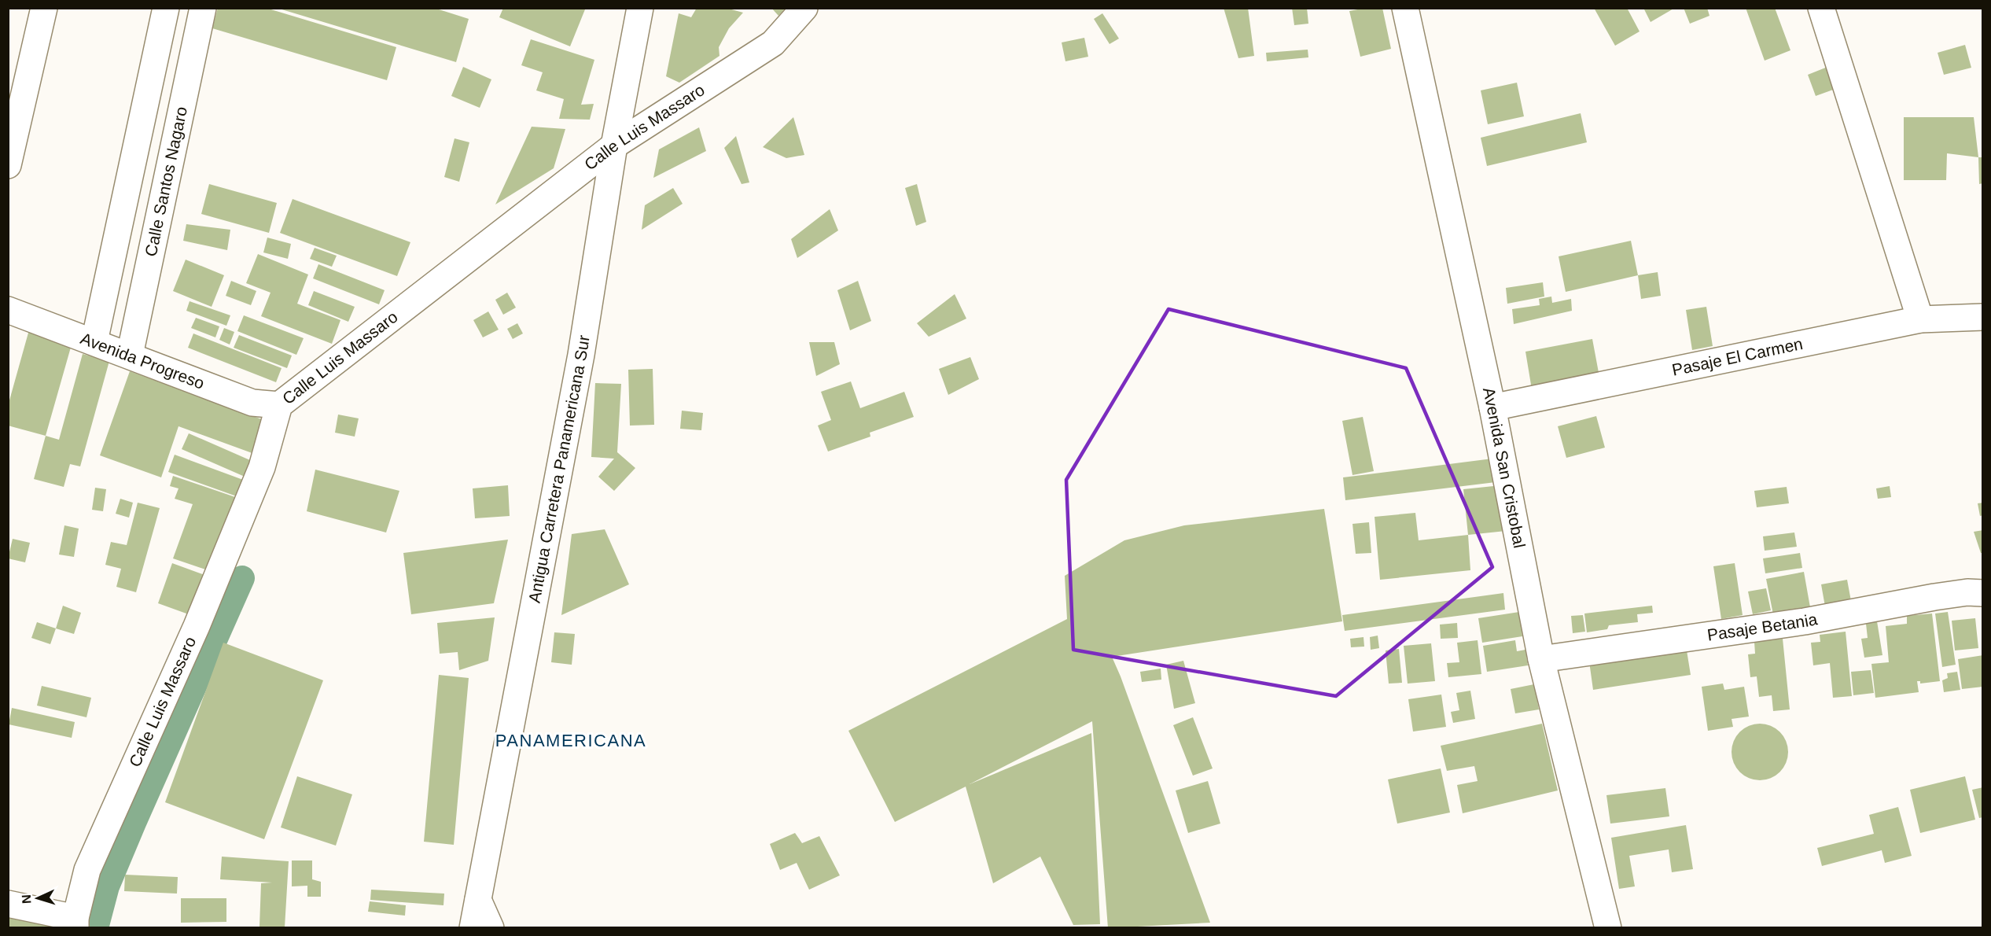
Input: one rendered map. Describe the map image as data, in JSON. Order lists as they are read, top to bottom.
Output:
{
  "streets": {
    "main road": [
      "Calle Luis Massaro",
      "Calle Santos Nagaro",
      "Pasaje El Carmen",
      "Avenida Progreso",
      "Antigua Carretera Panamericana Sur",
      "Avenida San Cristobal",
      "Pasaje Betania"
    ]
  },
  "crossings": [
    ["Calle Luis Massaro", "Avenida Progreso"],
    ["Calle Luis Massaro", "Antigua Carretera Panamericana Sur"],
    ["Calle Santos Nagaro", "Avenida Progreso"],
    ["Pasaje El Carmen", "Avenida San Cristobal"],
    ["Avenida San Cristobal", "Pasaje Betania"]
  ],
  "districts": ["PANAMERICANA"],
  "north": "left"
}
